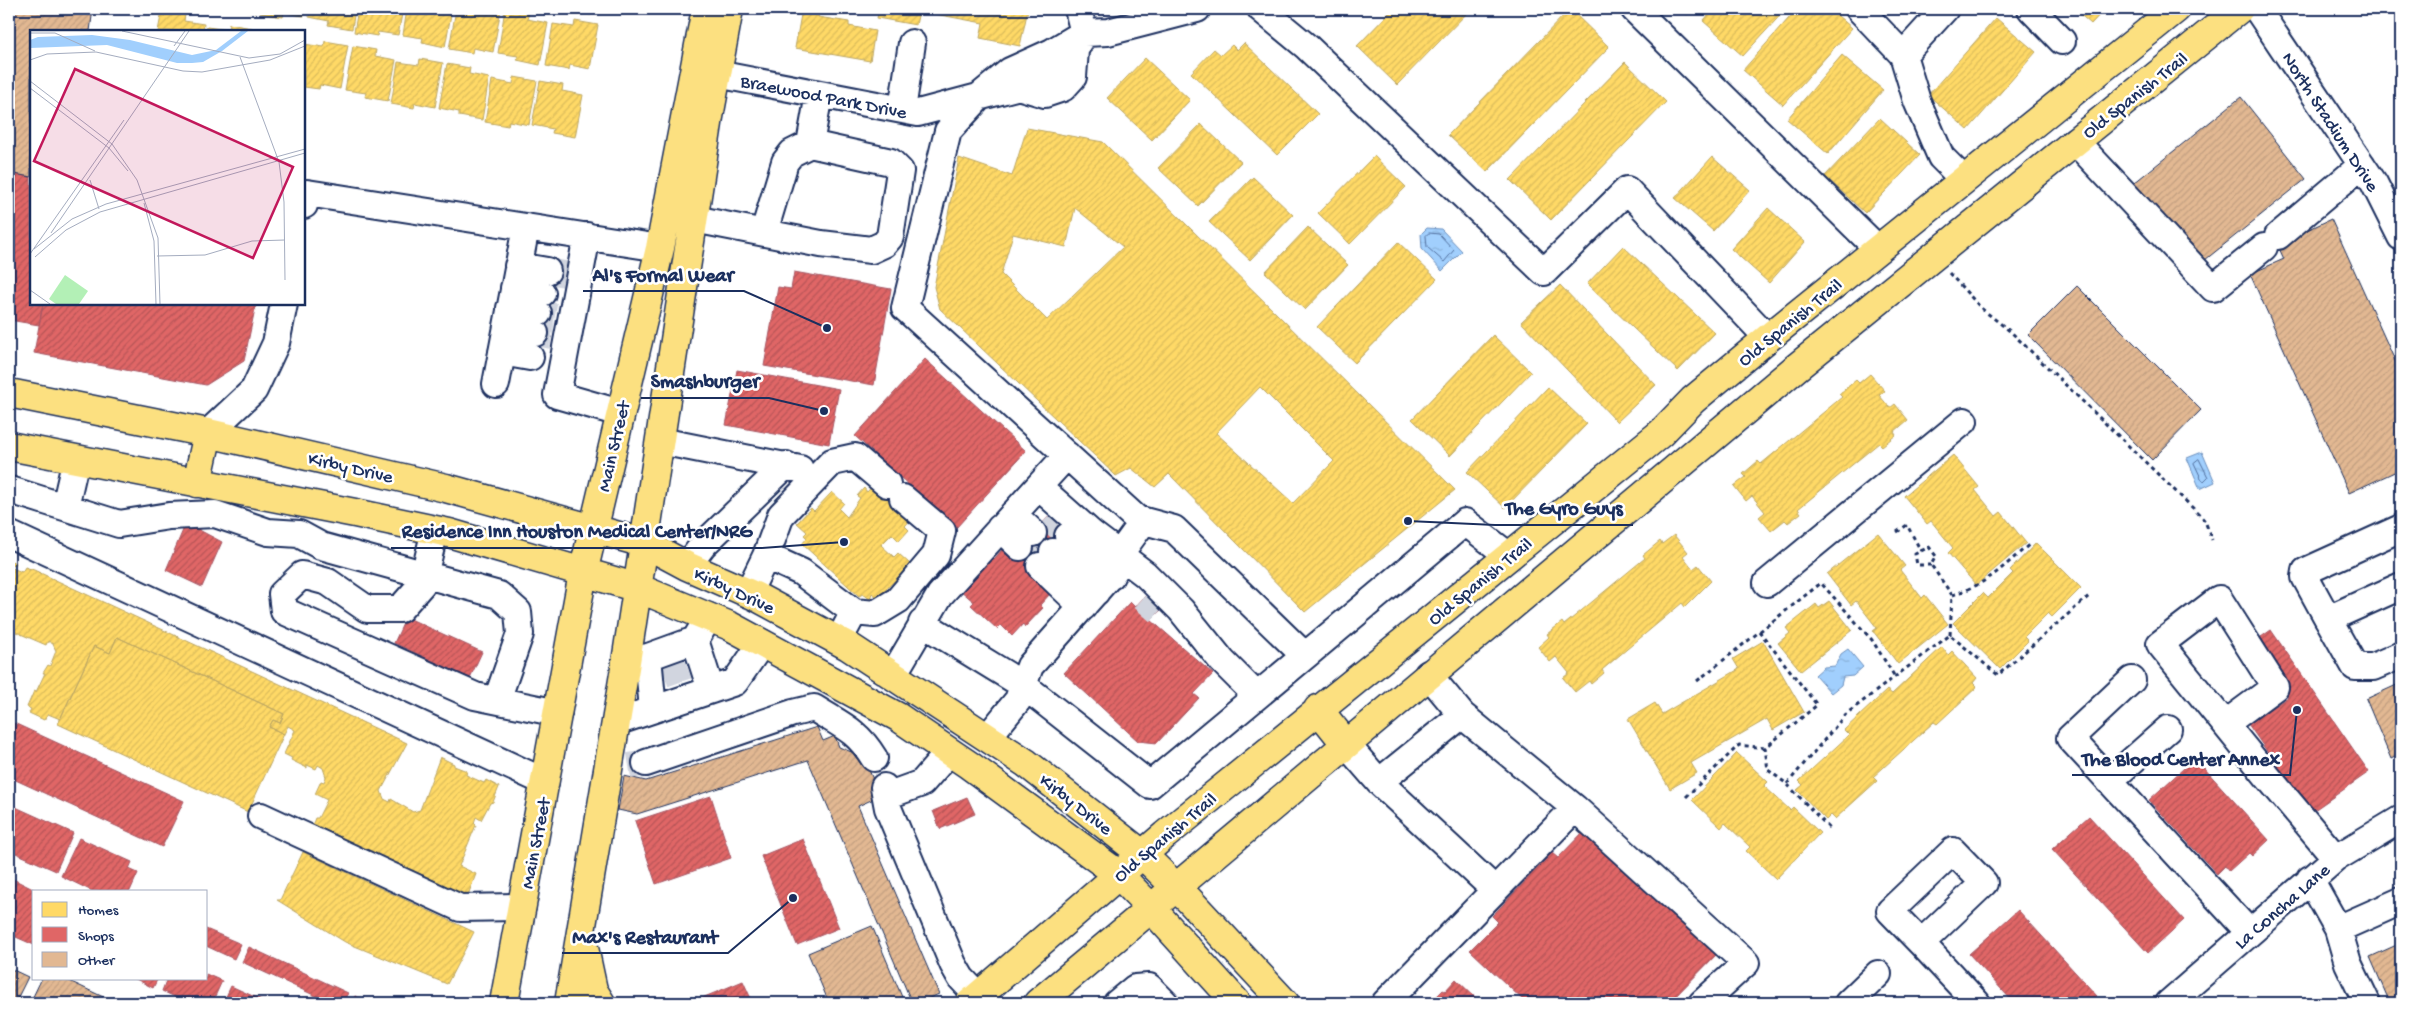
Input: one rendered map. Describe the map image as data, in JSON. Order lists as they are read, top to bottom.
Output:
{
  "streets": {
    "main road": ["Old Spanish Trail", "Main Street", "Kirby Drive"],
    "street": ["Braewood Park Drive", "North Stadium Drive", "La Concha Lane"]
  },
  "crossings": [
    ["Old Spanish Trail", "Kirby Drive"],
    ["Braewood Park Drive", "Main Street"],
    ["Main Street", "Kirby Drive"]
  ],
  "places": [
    "Al's Formal Wear",
    "Smashburger",
    "The Gyro Guys",
    "Residence Inn Houston Medical Center/NRG",
    "The Blood Center Annex",
    "Max's Restaurant"
  ],
  "legend": ["Homes", "Shops", "Other"]
}
